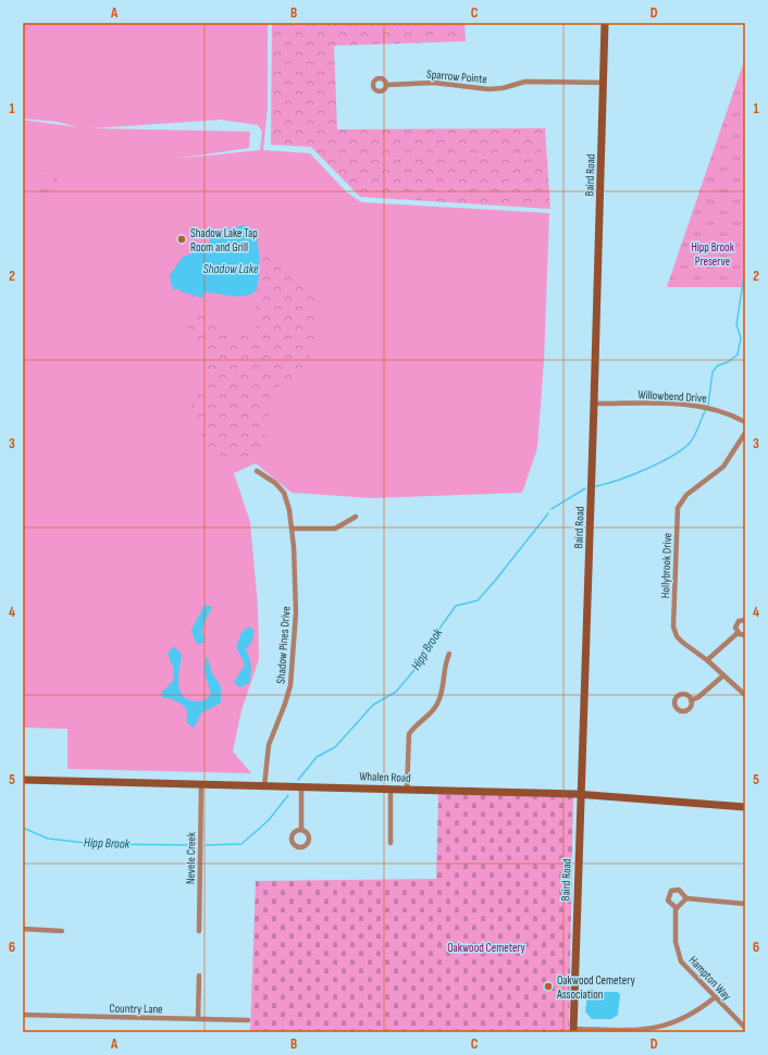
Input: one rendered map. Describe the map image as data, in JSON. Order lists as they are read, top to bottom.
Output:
{
  "streets": {
    "street": [
      "Sparrow Pointe",
      "Baird Road",
      "Willowbend Drive",
      "Hollybrook Drive",
      "Shadow Pines Drive",
      "Whalen Road",
      "Nevele Creek",
      "Hampton Way",
      "Country Lane"
    ]
  },
  "crossings": [
    ["Sparrow Pointe", "Baird Road"],
    ["Baird Road", "Willowbend Drive"],
    ["Baird Road", "Whalen Road"],
    ["Shadow Pines Drive", "Whalen Road"],
    ["Whalen Road", "Nevele Creek"]
  ],
  "water": ["Shadow Lake", "Hipp Brook"],
  "parks": ["Hipp Brook Preserve", "Oakwood Cemetery"],
  "places": ["Shadow Lake Tap Room and Grill", "Oakwood Cemetery Association"],
  "grid": {
    "columns": [
      "A",
      "B",
      "C",
      "D"
    ],
    "rows": [
      "1",
      "2",
      "3",
      "4",
      "5",
      "6"
    ]
  }
}
